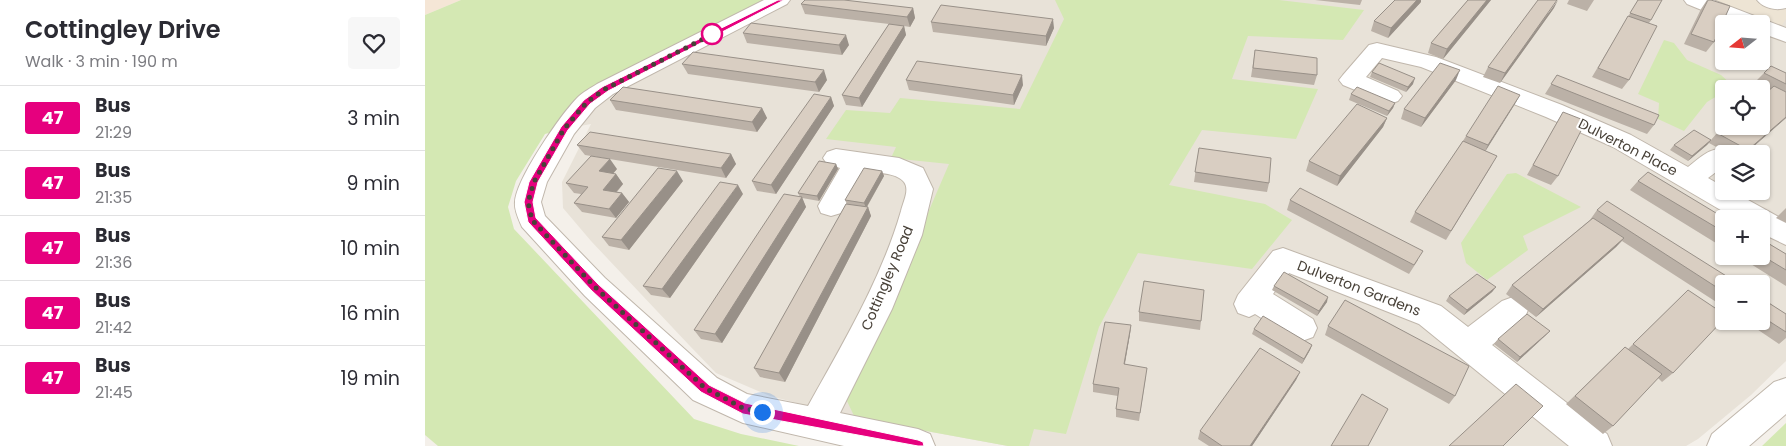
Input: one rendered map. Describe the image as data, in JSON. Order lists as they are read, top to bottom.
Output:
{
  "streets": {
    "street": ["Dulverton Place", "Cottingley Road", "Dulverton Gardens"]
  },
  "lines": ["bus line 47"],
  "north": "left",
  "page": {
    "heading": ["Cottingley Drive", "Walk · 3 min · 190 m"],
    "map_buttons": ["+", "−"],
    "list": [
      {
        "mark": "47",
        "name": "Bus",
        "note": "21:29",
        "value": "3 min"
      },
      {
        "mark": "47",
        "name": "Bus",
        "note": "21:35",
        "value": "9 min"
      },
      {
        "mark": "47",
        "name": "Bus",
        "note": "21:36",
        "value": "10 min"
      },
      {
        "mark": "47",
        "name": "Bus",
        "note": "21:42",
        "value": "16 min"
      },
      {
        "mark": "47",
        "name": "Bus",
        "note": "21:45",
        "value": "19 min"
      }
    ]
  }
}
